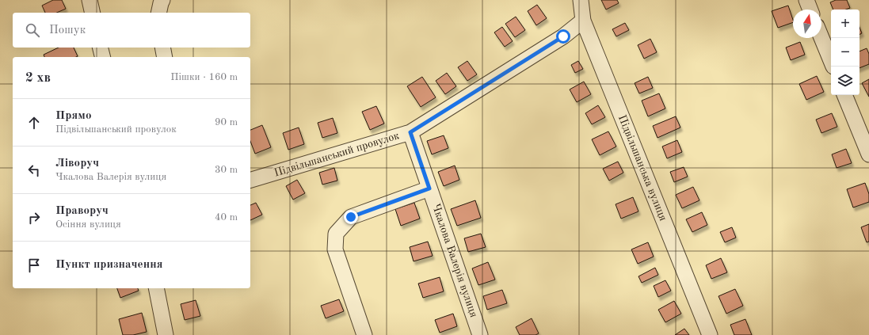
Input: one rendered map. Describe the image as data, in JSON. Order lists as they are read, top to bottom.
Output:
{
  "streets": {
    "street": ["Підвільшанський провулок", "Підвільшанська вулиця", "Чкалова Валерія вулиця"]
  },
  "crossings": [
    ["Підвільшанський провулок", "Підвільшанська вулиця"],
    ["Підвільшанський провулок", "Чкалова Валерія вулиця"]
  ],
  "north": "top",
  "page": {
    "map_buttons": ["+", "−"],
    "search": "Пошук",
    "heading": ["2 хв", "Пішки · 160 m"],
    "list": [
      ["Прямо", "Підвільшанський провулок", "90 m"],
      ["Ліворуч", "Чкалова Валерія вулиця", "30 m"],
      ["Праворуч", "Осіння вулиця", "40 m"],
      "Пункт призначення"
    ]
  }
}
